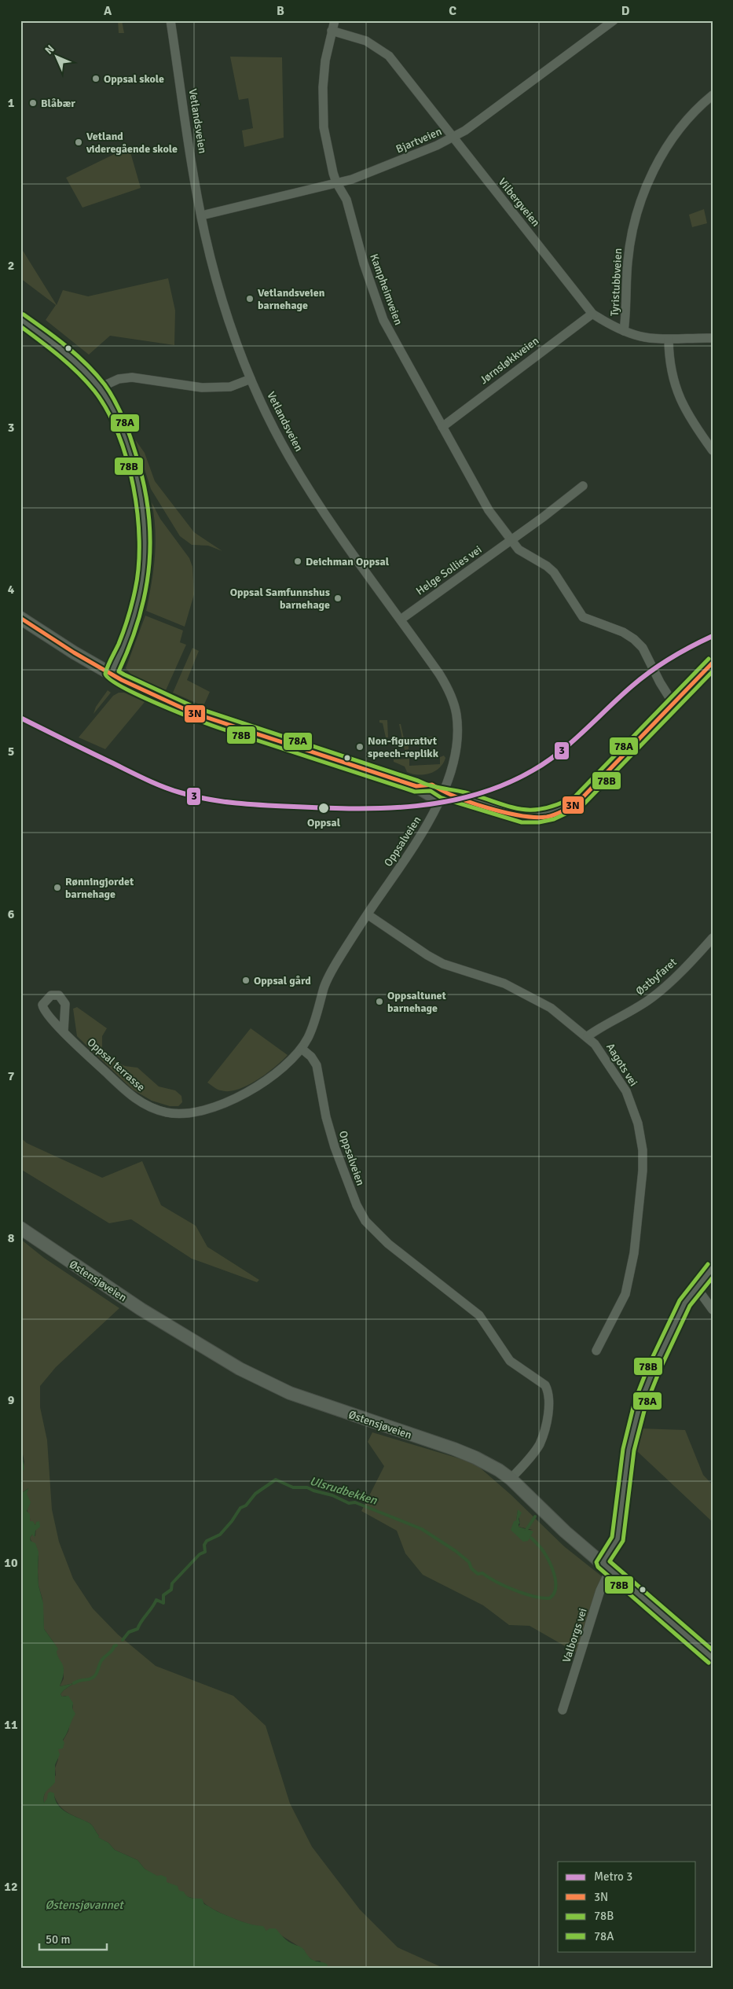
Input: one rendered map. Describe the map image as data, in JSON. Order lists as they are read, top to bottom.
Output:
{
  "streets": {
    "main road": ["Østensjøveien"],
    "street": [
      "Vetlandsveien",
      "Bjartveien",
      "Vilbergveien",
      "Tyristubbveien",
      "Kampheimveien",
      "Jørnsløkkveien",
      "Helge Sollies vei",
      "Oppsalveien",
      "Østbyfaret",
      "Oppsal terrasse",
      "Aagots vei",
      "Valborgs vei"
    ]
  },
  "crossings": [
    ["Vetlandsveien", "Bjartveien"],
    ["Vetlandsveien", "Helge Sollies vei"],
    ["Vetlandsveien", "Oppsalveien"],
    ["Bjartveien", "Vilbergveien"],
    ["Bjartveien", "Kampheimveien"],
    ["Vilbergveien", "Tyristubbveien"],
    ["Vilbergveien", "Kampheimveien"],
    ["Vilbergveien", "Jørnsløkkveien"],
    ["Kampheimveien", "Jørnsløkkveien"],
    ["Kampheimveien", "Helge Sollies vei"],
    ["Oppsalveien", "Oppsal terrasse"],
    ["Oppsalveien", "Aagots vei"],
    ["Oppsalveien", "Østensjøveien"],
    ["Østbyfaret", "Aagots vei"],
    ["Østensjøveien", "Valborgs vei"]
  ],
  "water": ["Ulsrudbekken", "Østensjøvannet"],
  "places": [
    "Oppsal skole",
    "Blåbær",
    "Vetland videregående skole",
    "Vetlandsveien barnehage",
    "Deichman Oppsal",
    "Oppsal Samfunnshus barnehage",
    "Non-figurativt speech-replikk",
    "Oppsal",
    "Rønningjordet barnehage",
    "Oppsal gård",
    "Oppsaltunet barnehage"
  ],
  "lines": [
    "transit line 78A",
    "transit line 78B",
    "transit line 3N",
    "metro line 3"
  ],
  "legend": [
    "Metro 3",
    "3N",
    "78B",
    "78A"
  ],
  "scale_bar": "50 m",
  "north": "top left",
  "grid": {
    "columns": [
      "A",
      "B",
      "C",
      "D"
    ],
    "rows": [
      "1",
      "2",
      "3",
      "4",
      "5",
      "6",
      "7",
      "8",
      "9",
      "10",
      "11",
      "12"
    ]
  }
}
